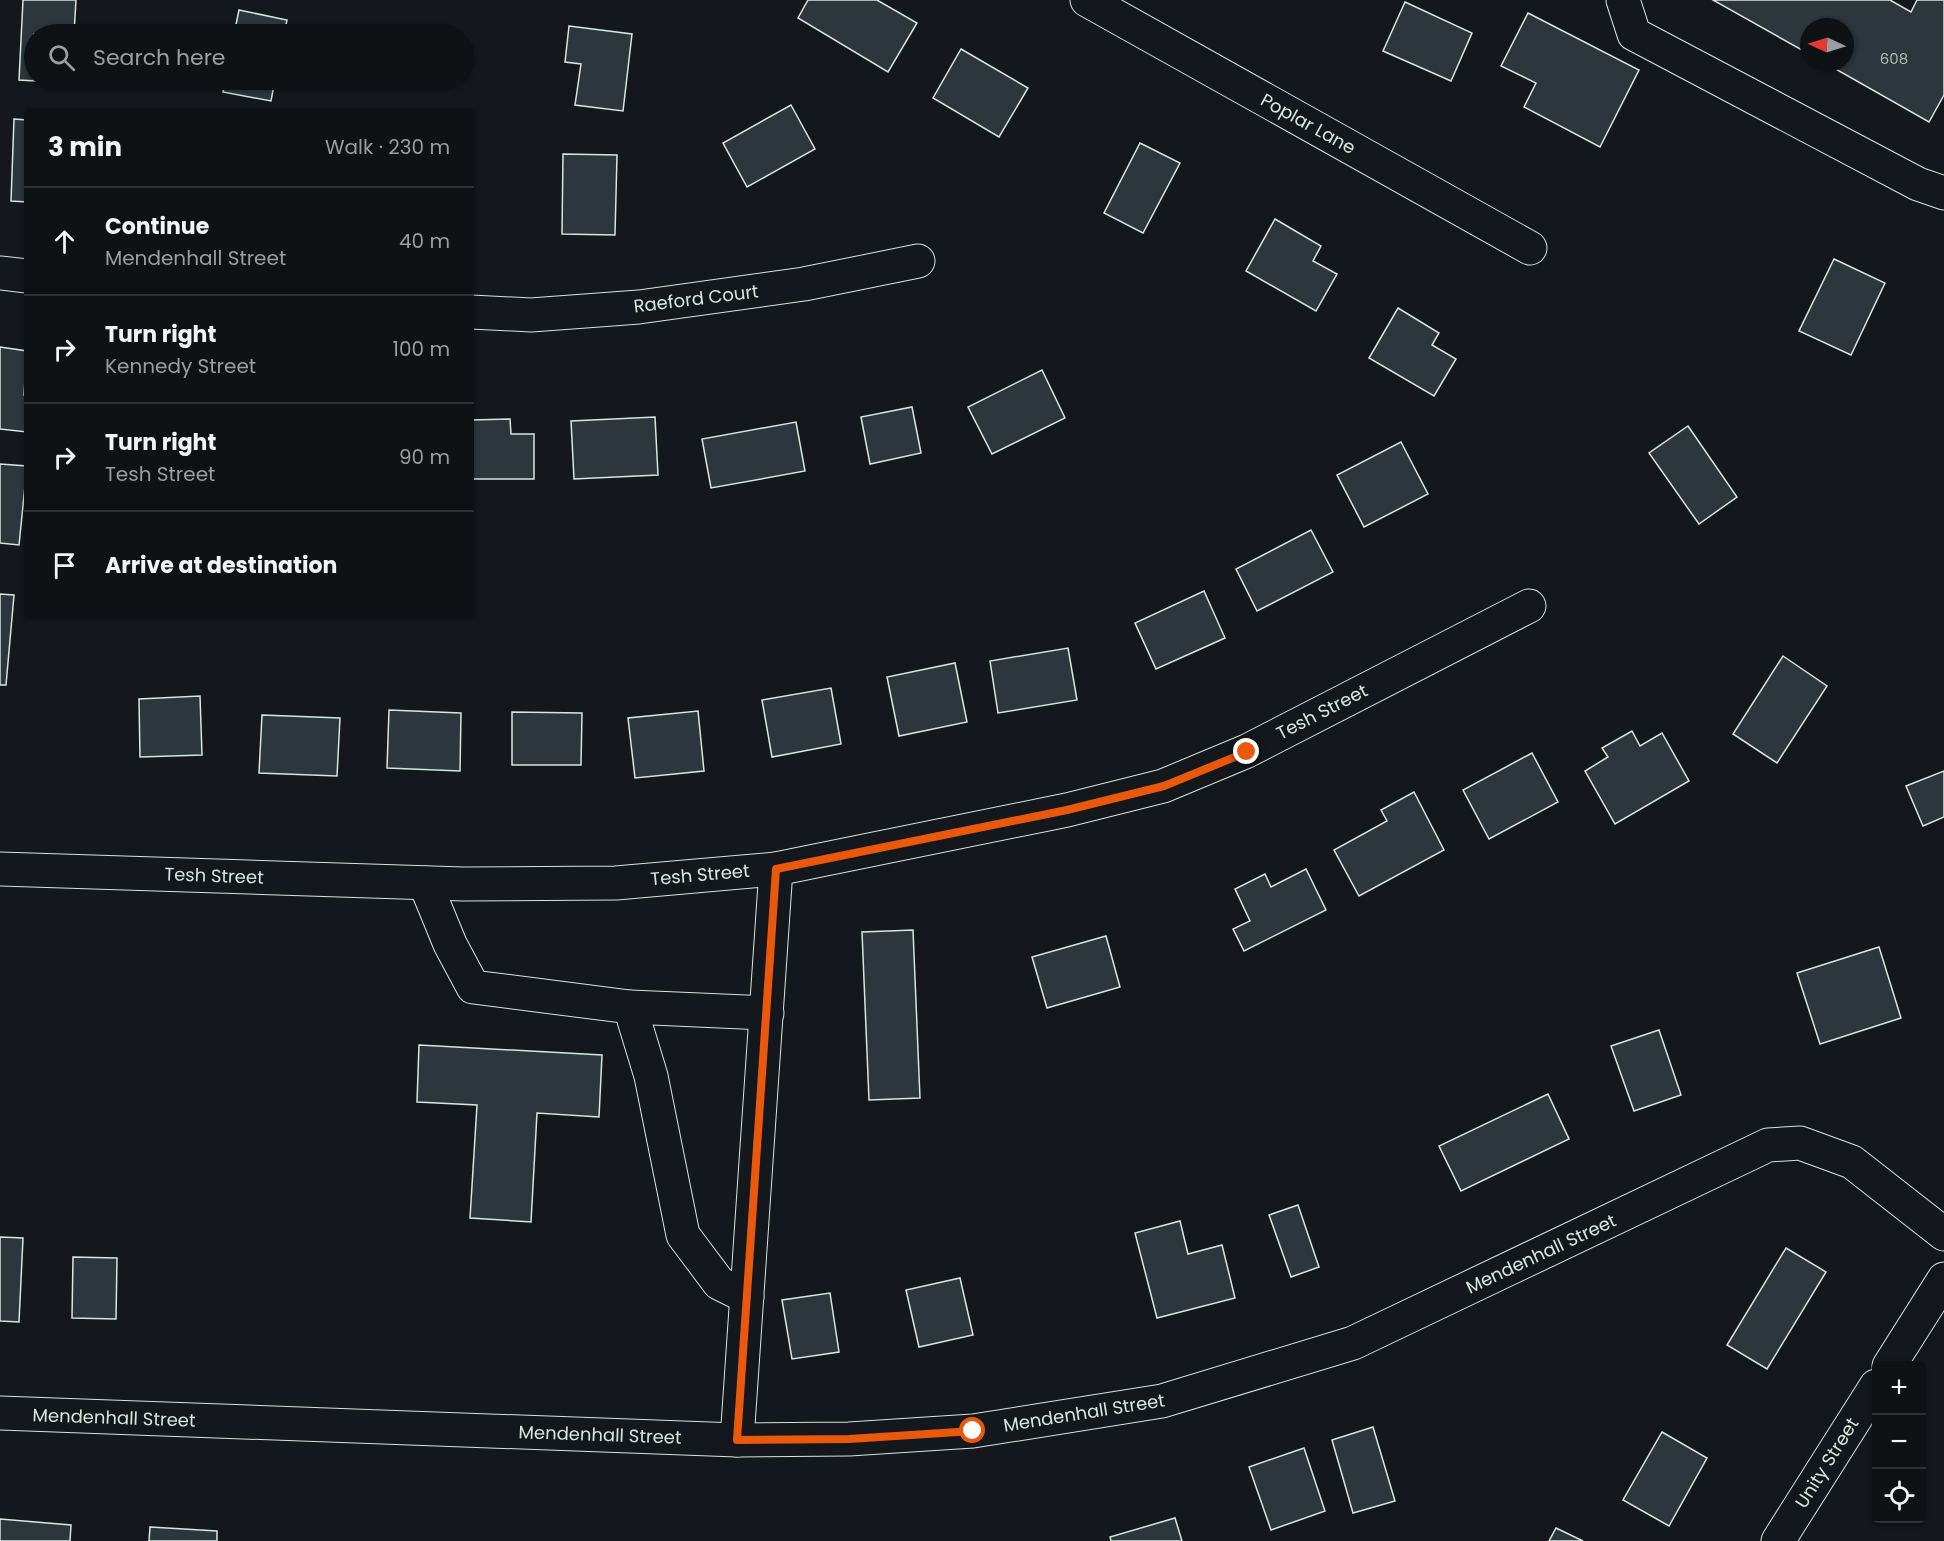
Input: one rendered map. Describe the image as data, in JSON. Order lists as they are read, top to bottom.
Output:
{
  "streets": {
    "street": [
      "Poplar Lane",
      "Raeford Court",
      "Tesh Street",
      "Mendenhall Street",
      "Unity Street"
    ]
  },
  "house_numbers": ["608"],
  "north": "left",
  "page": {
    "search": "Search here",
    "heading": ["3 min", "Walk · 230 m"],
    "list": [
      ["Continue", "Mendenhall Street", "40 m"],
      ["Turn right", "Kennedy Street", "100 m"],
      ["Turn right", "Tesh Street", "90 m"],
      "Arrive at destination"
    ],
    "map_buttons": ["+", "−"]
  }
}
